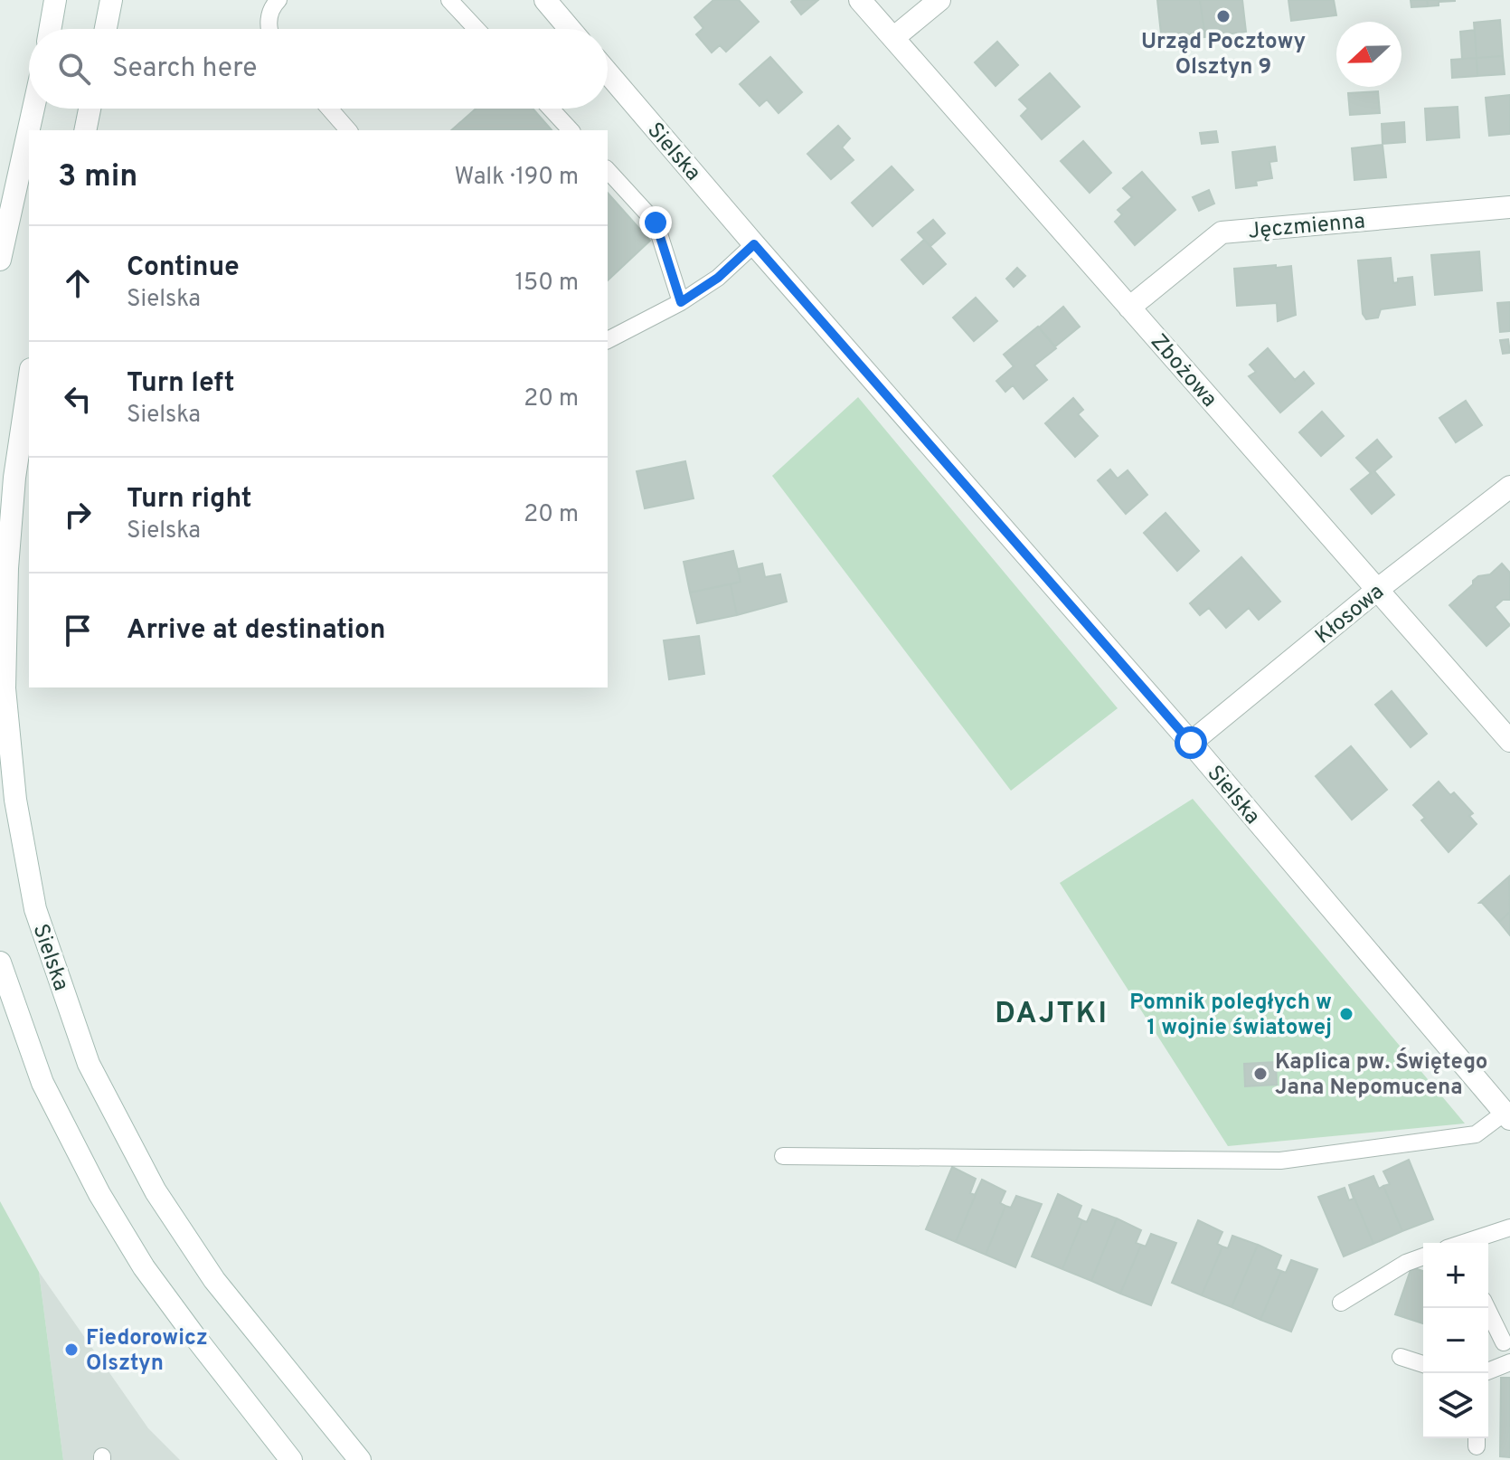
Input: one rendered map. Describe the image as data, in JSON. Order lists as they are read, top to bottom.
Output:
{
  "streets": {
    "street": [
      "Sielska",
      "Jęczmienna",
      "Zbożowa",
      "Kłosowa"
    ]
  },
  "crossings": [
    ["Sielska", "Kłosowa"],
    ["Jęczmienna", "Zbożowa"],
    ["Zbożowa", "Kłosowa"]
  ],
  "districts": ["DAJTKI"],
  "places": [
    "Urząd Pocztowy Olsztyn 9",
    "Pomnik poległych w 1 wojnie światowej",
    "Kaplica pw. Świętego Jana Nepomucena",
    "Fiedorowicz Olsztyn"
  ],
  "north": "left",
  "page": {
    "search": "Search here",
    "heading": ["3 min", "Walk · 190 m"],
    "list": [
      ["Continue", "Sielska", "150 m"],
      ["Turn left", "Sielska", "20 m"],
      ["Turn right", "Sielska", "20 m"],
      "Arrive at destination"
    ],
    "map_buttons": ["+", "−"]
  }
}
